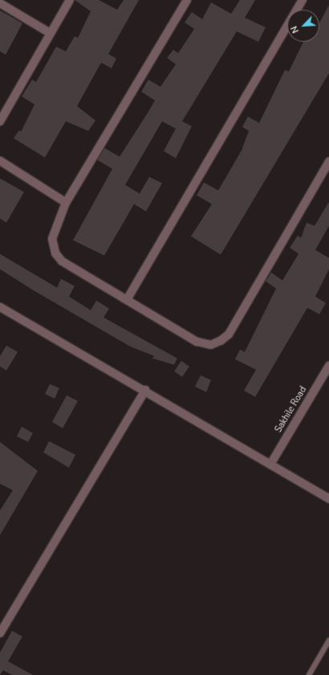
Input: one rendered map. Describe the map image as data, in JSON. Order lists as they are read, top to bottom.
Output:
{
  "streets": {
    "street": ["Sakhile Road"]
  },
  "north": "bottom left"
}
